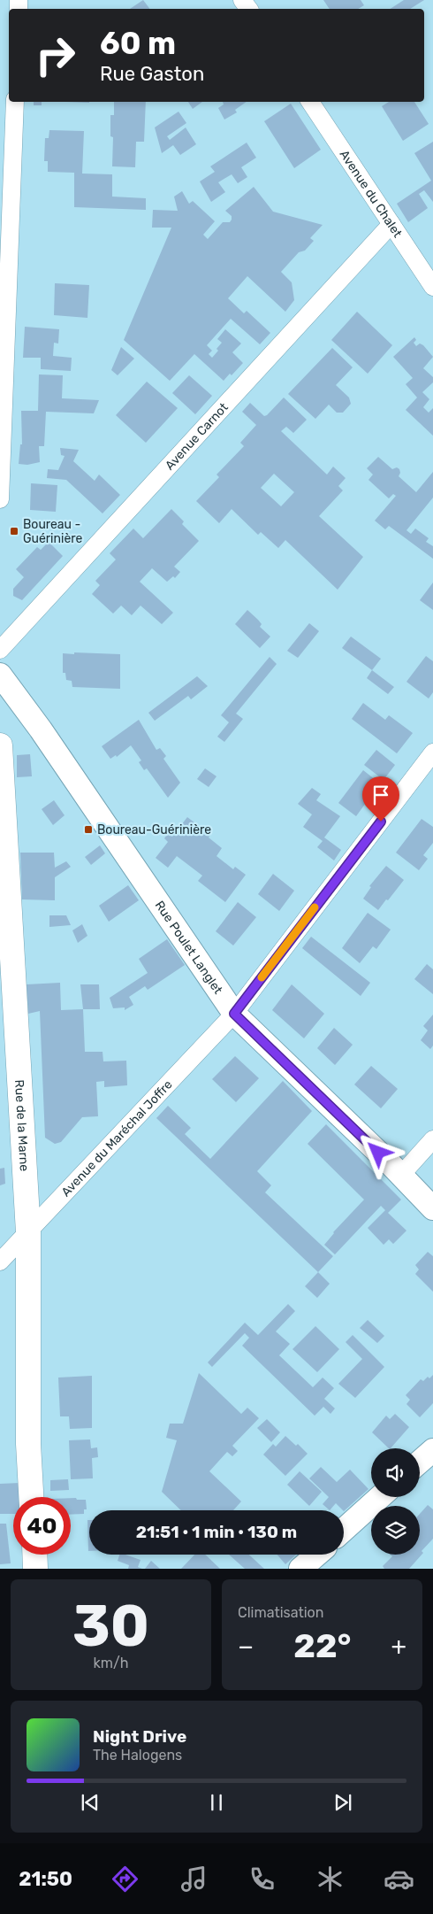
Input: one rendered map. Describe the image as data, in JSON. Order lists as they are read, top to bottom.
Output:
{
  "streets": {
    "main road": ["Rue de la Marne"],
    "street": [
      "Avenue du Chalet",
      "Avenue Carnot",
      "Rue Poulet Langlet",
      "Avenue du Maréchal Joffre"
    ]
  },
  "crossings": [
    ["Avenue du Chalet", "Avenue Carnot"],
    ["Rue Poulet Langlet", "Avenue du Maréchal Joffre"],
    ["Rue de la Marne", "Avenue du Maréchal Joffre"]
  ],
  "places": {
    "transit": ["Boureau - Guérinière", "Boureau-Guérinière"]
  },
  "page": {
    "turn": ["60 m", "Rue Gaston"],
    "limit": "40",
    "trip": "21:51 · 1 min · 130 m",
    "tile": [
      ["30", "km/h"],
      "Climatisation"
    ],
    "heat": ["−", "22°", "+"],
    "song": ["Night Drive", "The Halogens"],
    "tabs": "21:50"
  }
}
